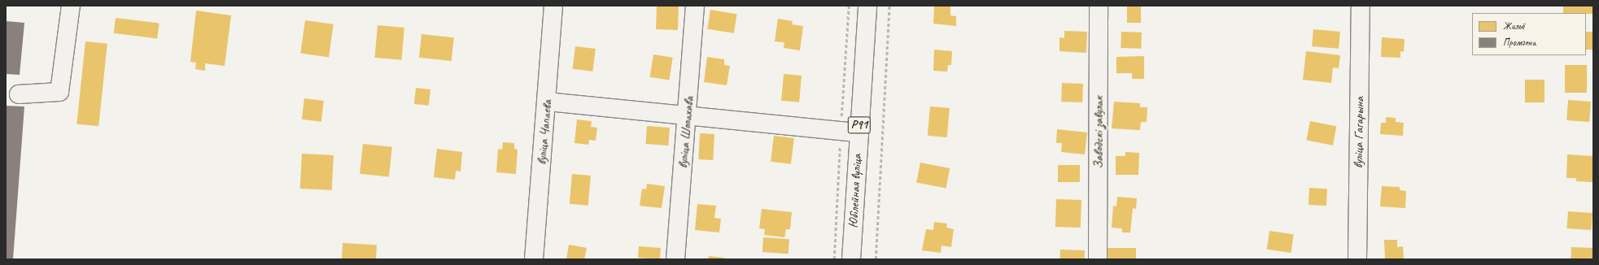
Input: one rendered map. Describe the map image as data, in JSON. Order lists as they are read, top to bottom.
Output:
{
  "streets": {
    "street": [
      "Р91",
      "вуліца Чапаева",
      "вуліца Шолахава",
      "Заводскі завулак",
      "вуліца Гагарына",
      "Юбілейная вуліца"
    ]
  },
  "legend": ["Жильё", "Промзона"]
}
